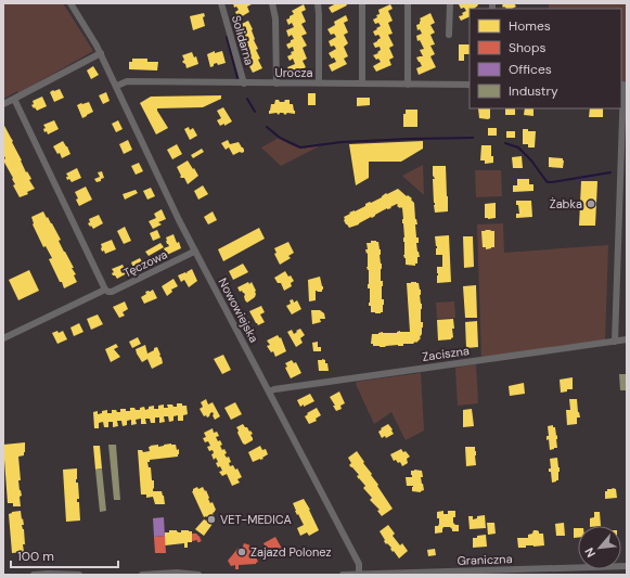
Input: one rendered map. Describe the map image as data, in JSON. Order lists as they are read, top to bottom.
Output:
{
  "streets": {
    "street": [
      "Solidarna",
      "Urocza",
      "Tęczowa",
      "Nowowiejska",
      "Zaciszna",
      "Graniczna"
    ]
  },
  "crossings": [
    ["Solidarna", "Urocza"],
    ["Urocza", "Nowowiejska"],
    ["Tęczowa", "Nowowiejska"],
    ["Nowowiejska", "Zaciszna"],
    ["Nowowiejska", "Graniczna"]
  ],
  "places": ["Żabka", "VET-MEDICA", "Zajazd Polonez"],
  "legend": [
    "Homes",
    "Shops",
    "Offices",
    "Industry"
  ],
  "scale_bar": "100 m",
  "north": "bottom left"
}
